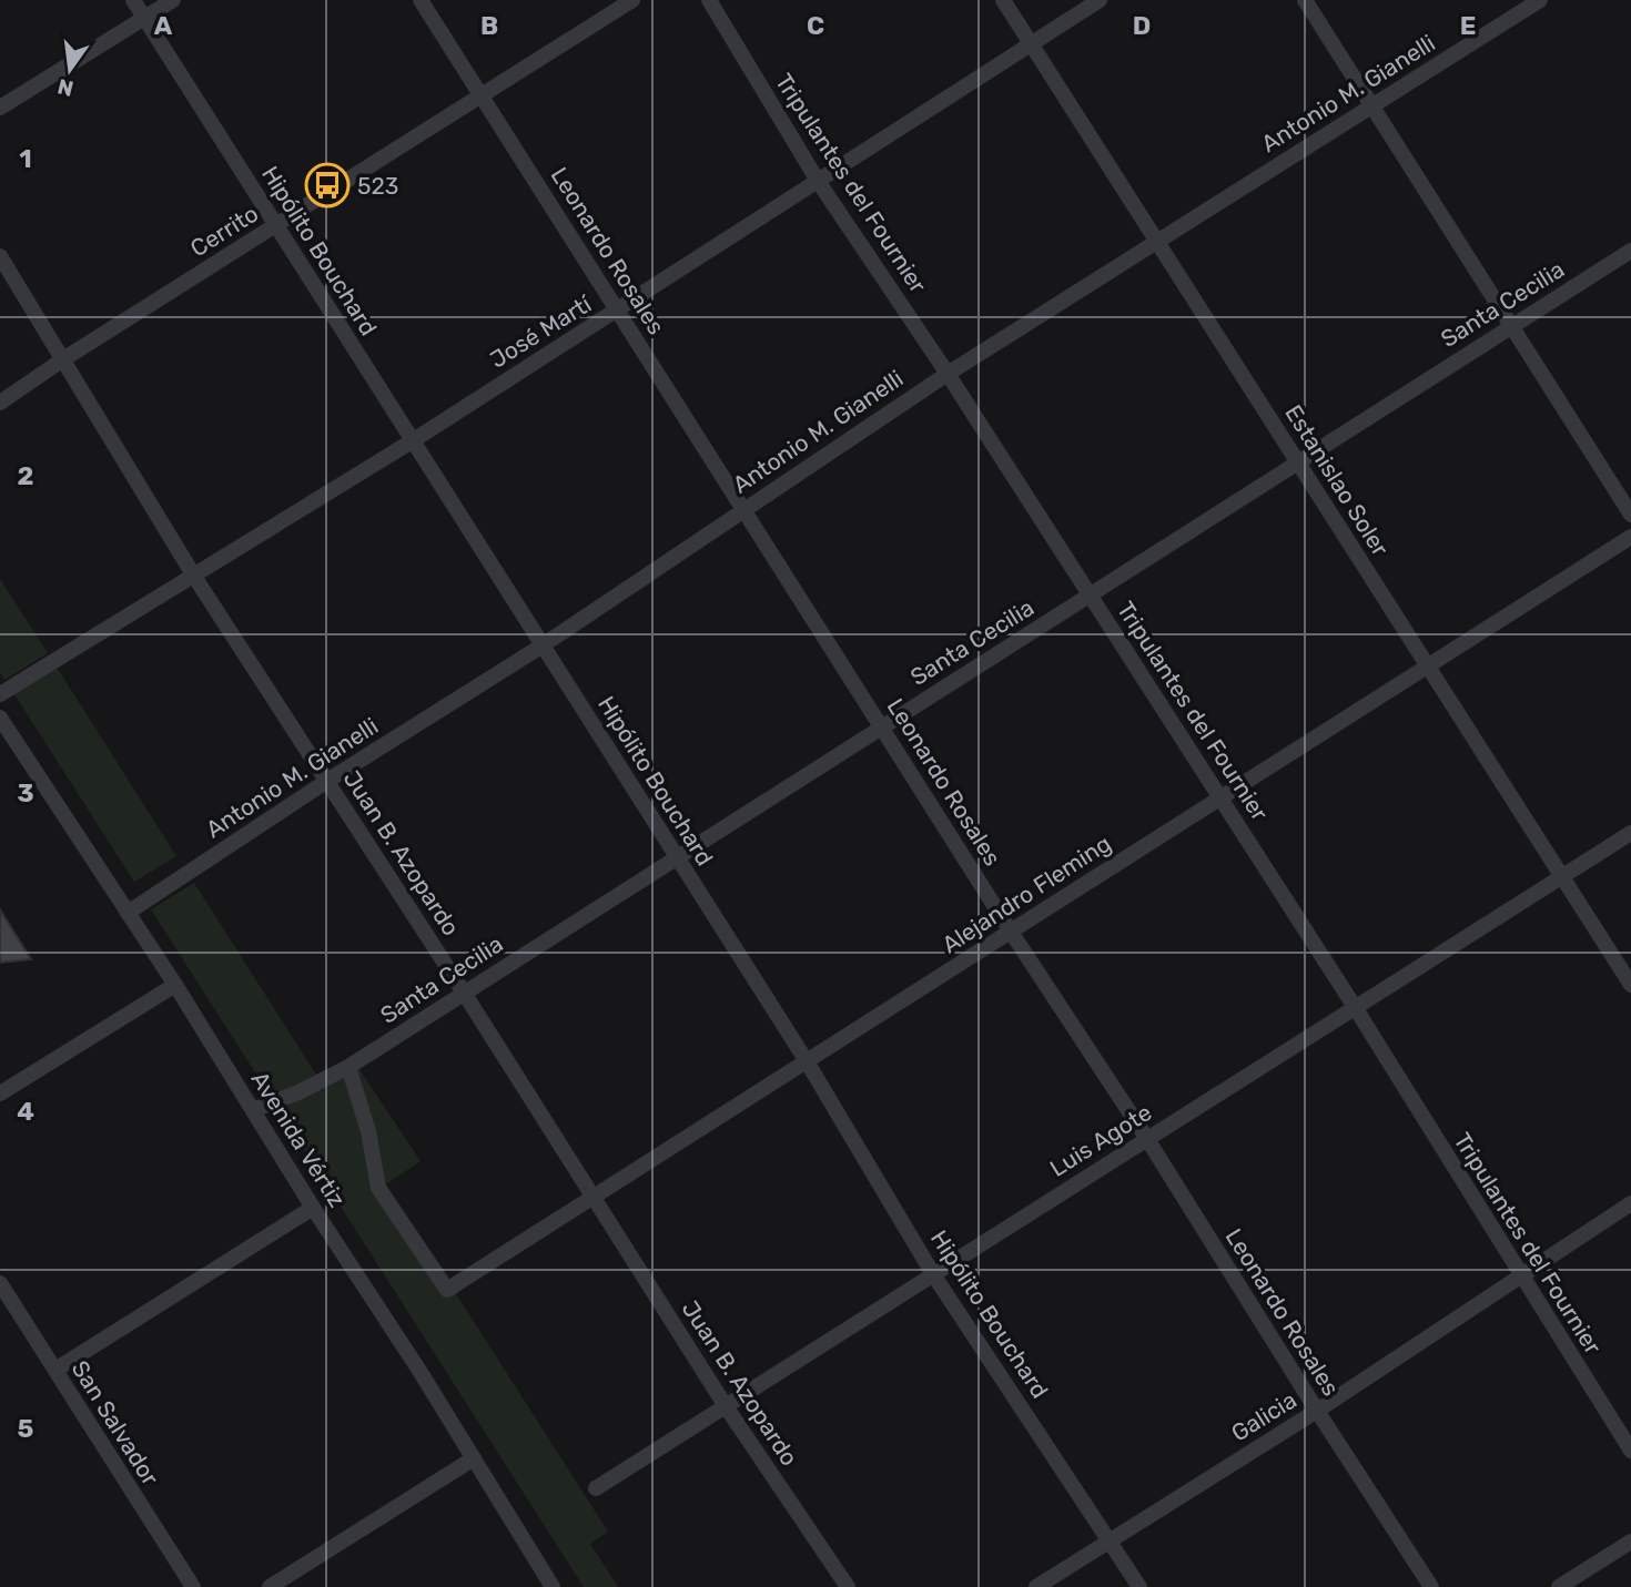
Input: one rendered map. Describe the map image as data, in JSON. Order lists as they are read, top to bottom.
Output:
{
  "streets": {
    "street": [
      "Antonio M. Gianelli",
      "Tripulantes del Fournier",
      "Cerrito",
      "Hipólito Bouchard",
      "Leonardo Rosales",
      "Santa Cecilia",
      "José Martí",
      "Estanislao Soler",
      "Juan B. Azopardo",
      "Alejandro Fleming",
      "Avenida Vértiz",
      "Luis Agote",
      "Galicia",
      "San Salvador"
    ]
  },
  "crossings": [
    ["Antonio M. Gianelli", "Tripulantes del Fournier"],
    ["Antonio M. Gianelli", "Hipólito Bouchard"],
    ["Antonio M. Gianelli", "Leonardo Rosales"],
    ["Antonio M. Gianelli", "Estanislao Soler"],
    ["Antonio M. Gianelli", "Juan B. Azopardo"],
    ["Antonio M. Gianelli", "Avenida Vértiz"],
    ["Tripulantes del Fournier", "Santa Cecilia"],
    ["Tripulantes del Fournier", "José Martí"],
    ["Tripulantes del Fournier", "Alejandro Fleming"],
    ["Tripulantes del Fournier", "Luis Agote"],
    ["Tripulantes del Fournier", "Galicia"],
    ["Cerrito", "Hipólito Bouchard"],
    ["Cerrito", "Leonardo Rosales"],
    ["Cerrito", "Juan B. Azopardo"],
    ["Hipólito Bouchard", "Santa Cecilia"],
    ["Hipólito Bouchard", "José Martí"],
    ["Hipólito Bouchard", "Alejandro Fleming"],
    ["Hipólito Bouchard", "Luis Agote"],
    ["Hipólito Bouchard", "Galicia"],
    ["Leonardo Rosales", "Santa Cecilia"],
    ["Leonardo Rosales", "José Martí"],
    ["Leonardo Rosales", "Alejandro Fleming"],
    ["Leonardo Rosales", "Luis Agote"],
    ["Leonardo Rosales", "Galicia"],
    ["Santa Cecilia", "Estanislao Soler"],
    ["Santa Cecilia", "Juan B. Azopardo"],
    ["Santa Cecilia", "Alejandro Fleming"],
    ["Santa Cecilia", "Avenida Vértiz"],
    ["José Martí", "Estanislao Soler"],
    ["José Martí", "Juan B. Azopardo"],
    ["Estanislao Soler", "Alejandro Fleming"],
    ["Estanislao Soler", "Luis Agote"],
    ["Juan B. Azopardo", "Alejandro Fleming"],
    ["Juan B. Azopardo", "Luis Agote"]
  ],
  "places": {
    "bus stop": ["523"]
  },
  "north": "bottom",
  "grid": {
    "columns": [
      "A",
      "B",
      "C",
      "D",
      "E"
    ],
    "rows": [
      "1",
      "2",
      "3",
      "4",
      "5"
    ]
  }
}
